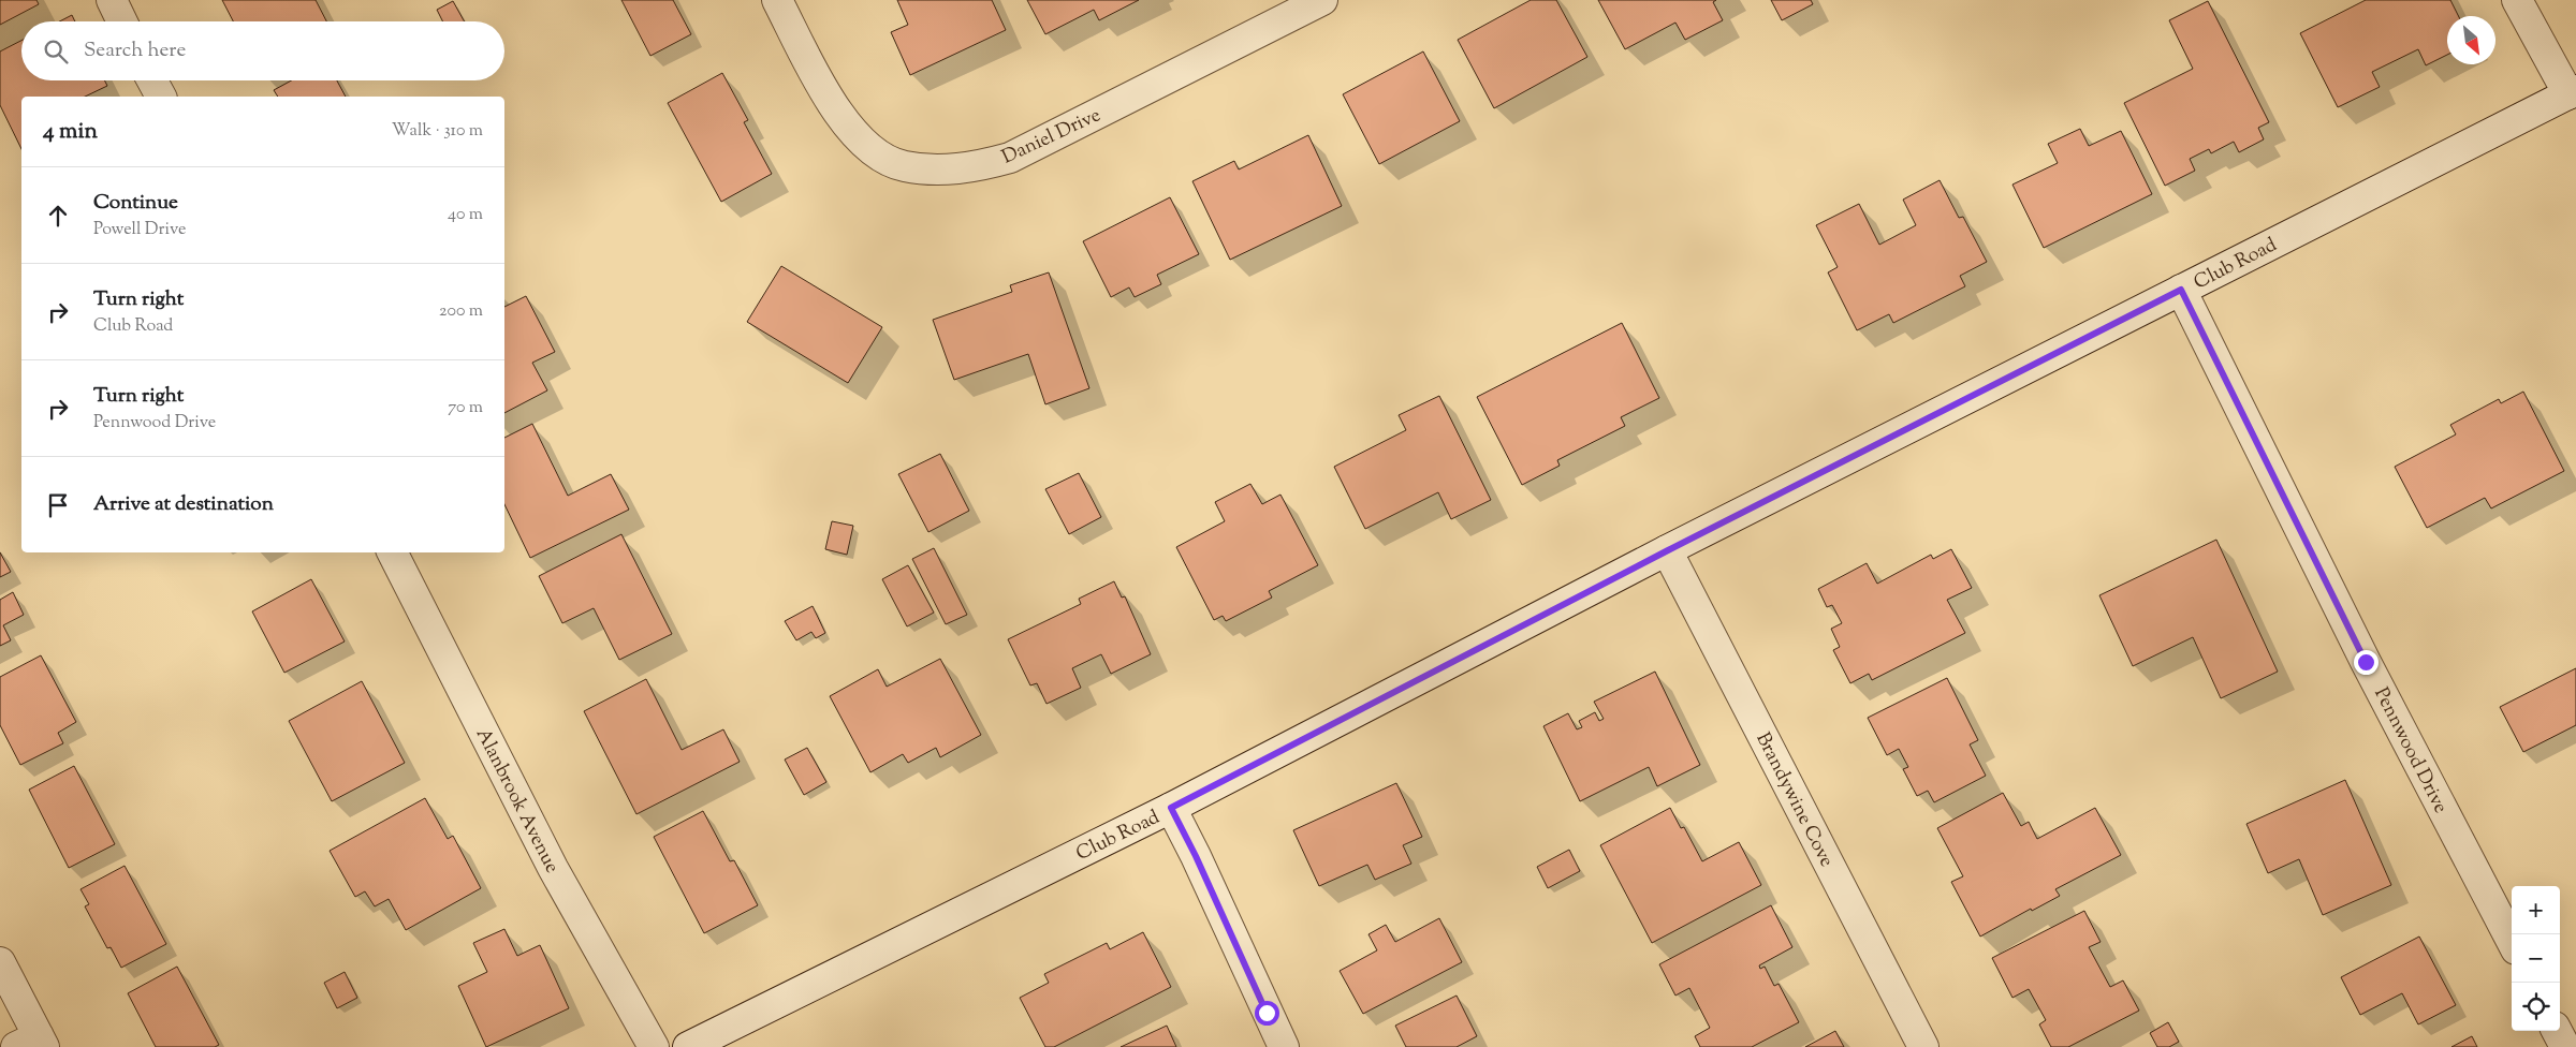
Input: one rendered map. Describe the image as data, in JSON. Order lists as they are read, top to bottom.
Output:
{
  "streets": {
    "street": [
      "Daniel Drive",
      "Club Road",
      "Pennwood Drive",
      "Brandywine Cove",
      "Alanbrook Avenue"
    ]
  },
  "crossings": [
    ["Club Road", "Pennwood Drive"],
    ["Club Road", "Brandywine Cove"]
  ],
  "north": "bottom right",
  "page": {
    "search": "Search here",
    "heading": ["4 min", "Walk · 310 m"],
    "list": [
      ["Continue", "Powell Drive", "40 m"],
      ["Turn right", "Club Road", "200 m"],
      ["Turn right", "Pennwood Drive", "70 m"],
      "Arrive at destination"
    ],
    "map_buttons": ["+", "−"]
  }
}
